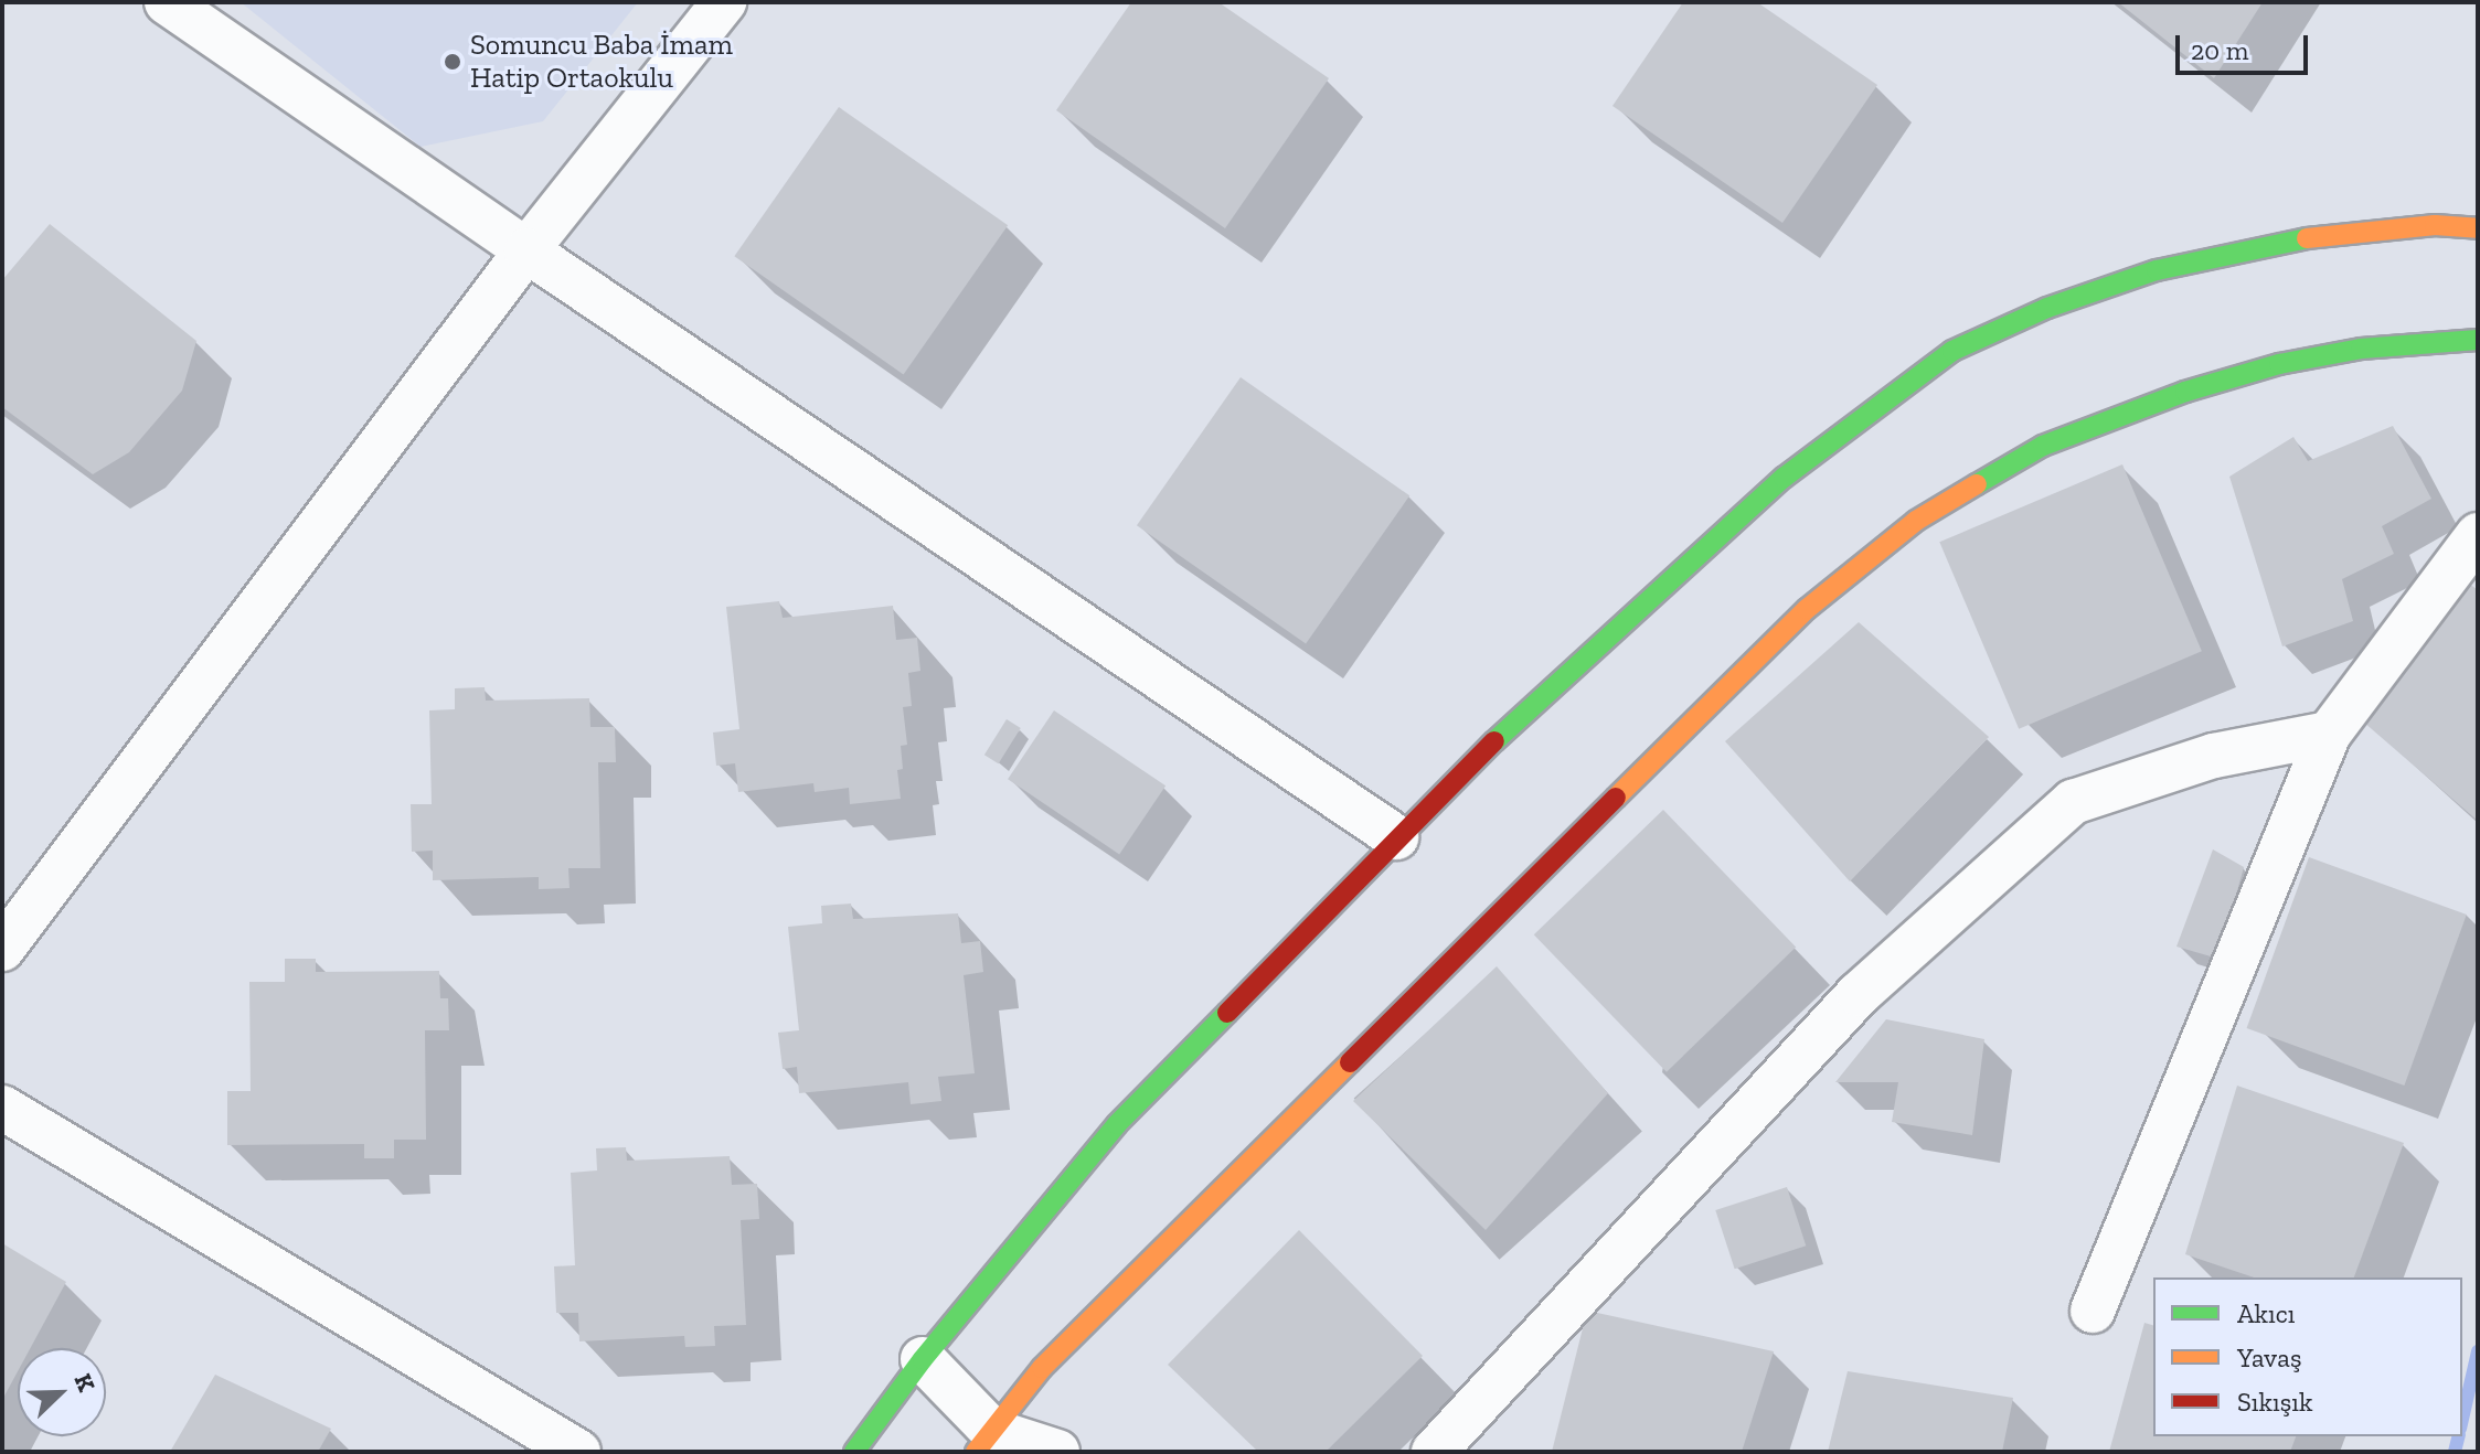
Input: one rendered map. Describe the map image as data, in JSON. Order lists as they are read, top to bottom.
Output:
{
  "places": ["Somuncu Baba İmam Hatip Ortaokulu"],
  "legend": ["Akıcı", "Yavaş", "Sıkışık"],
  "scale_bar": "20 m",
  "north": "top right"
}
